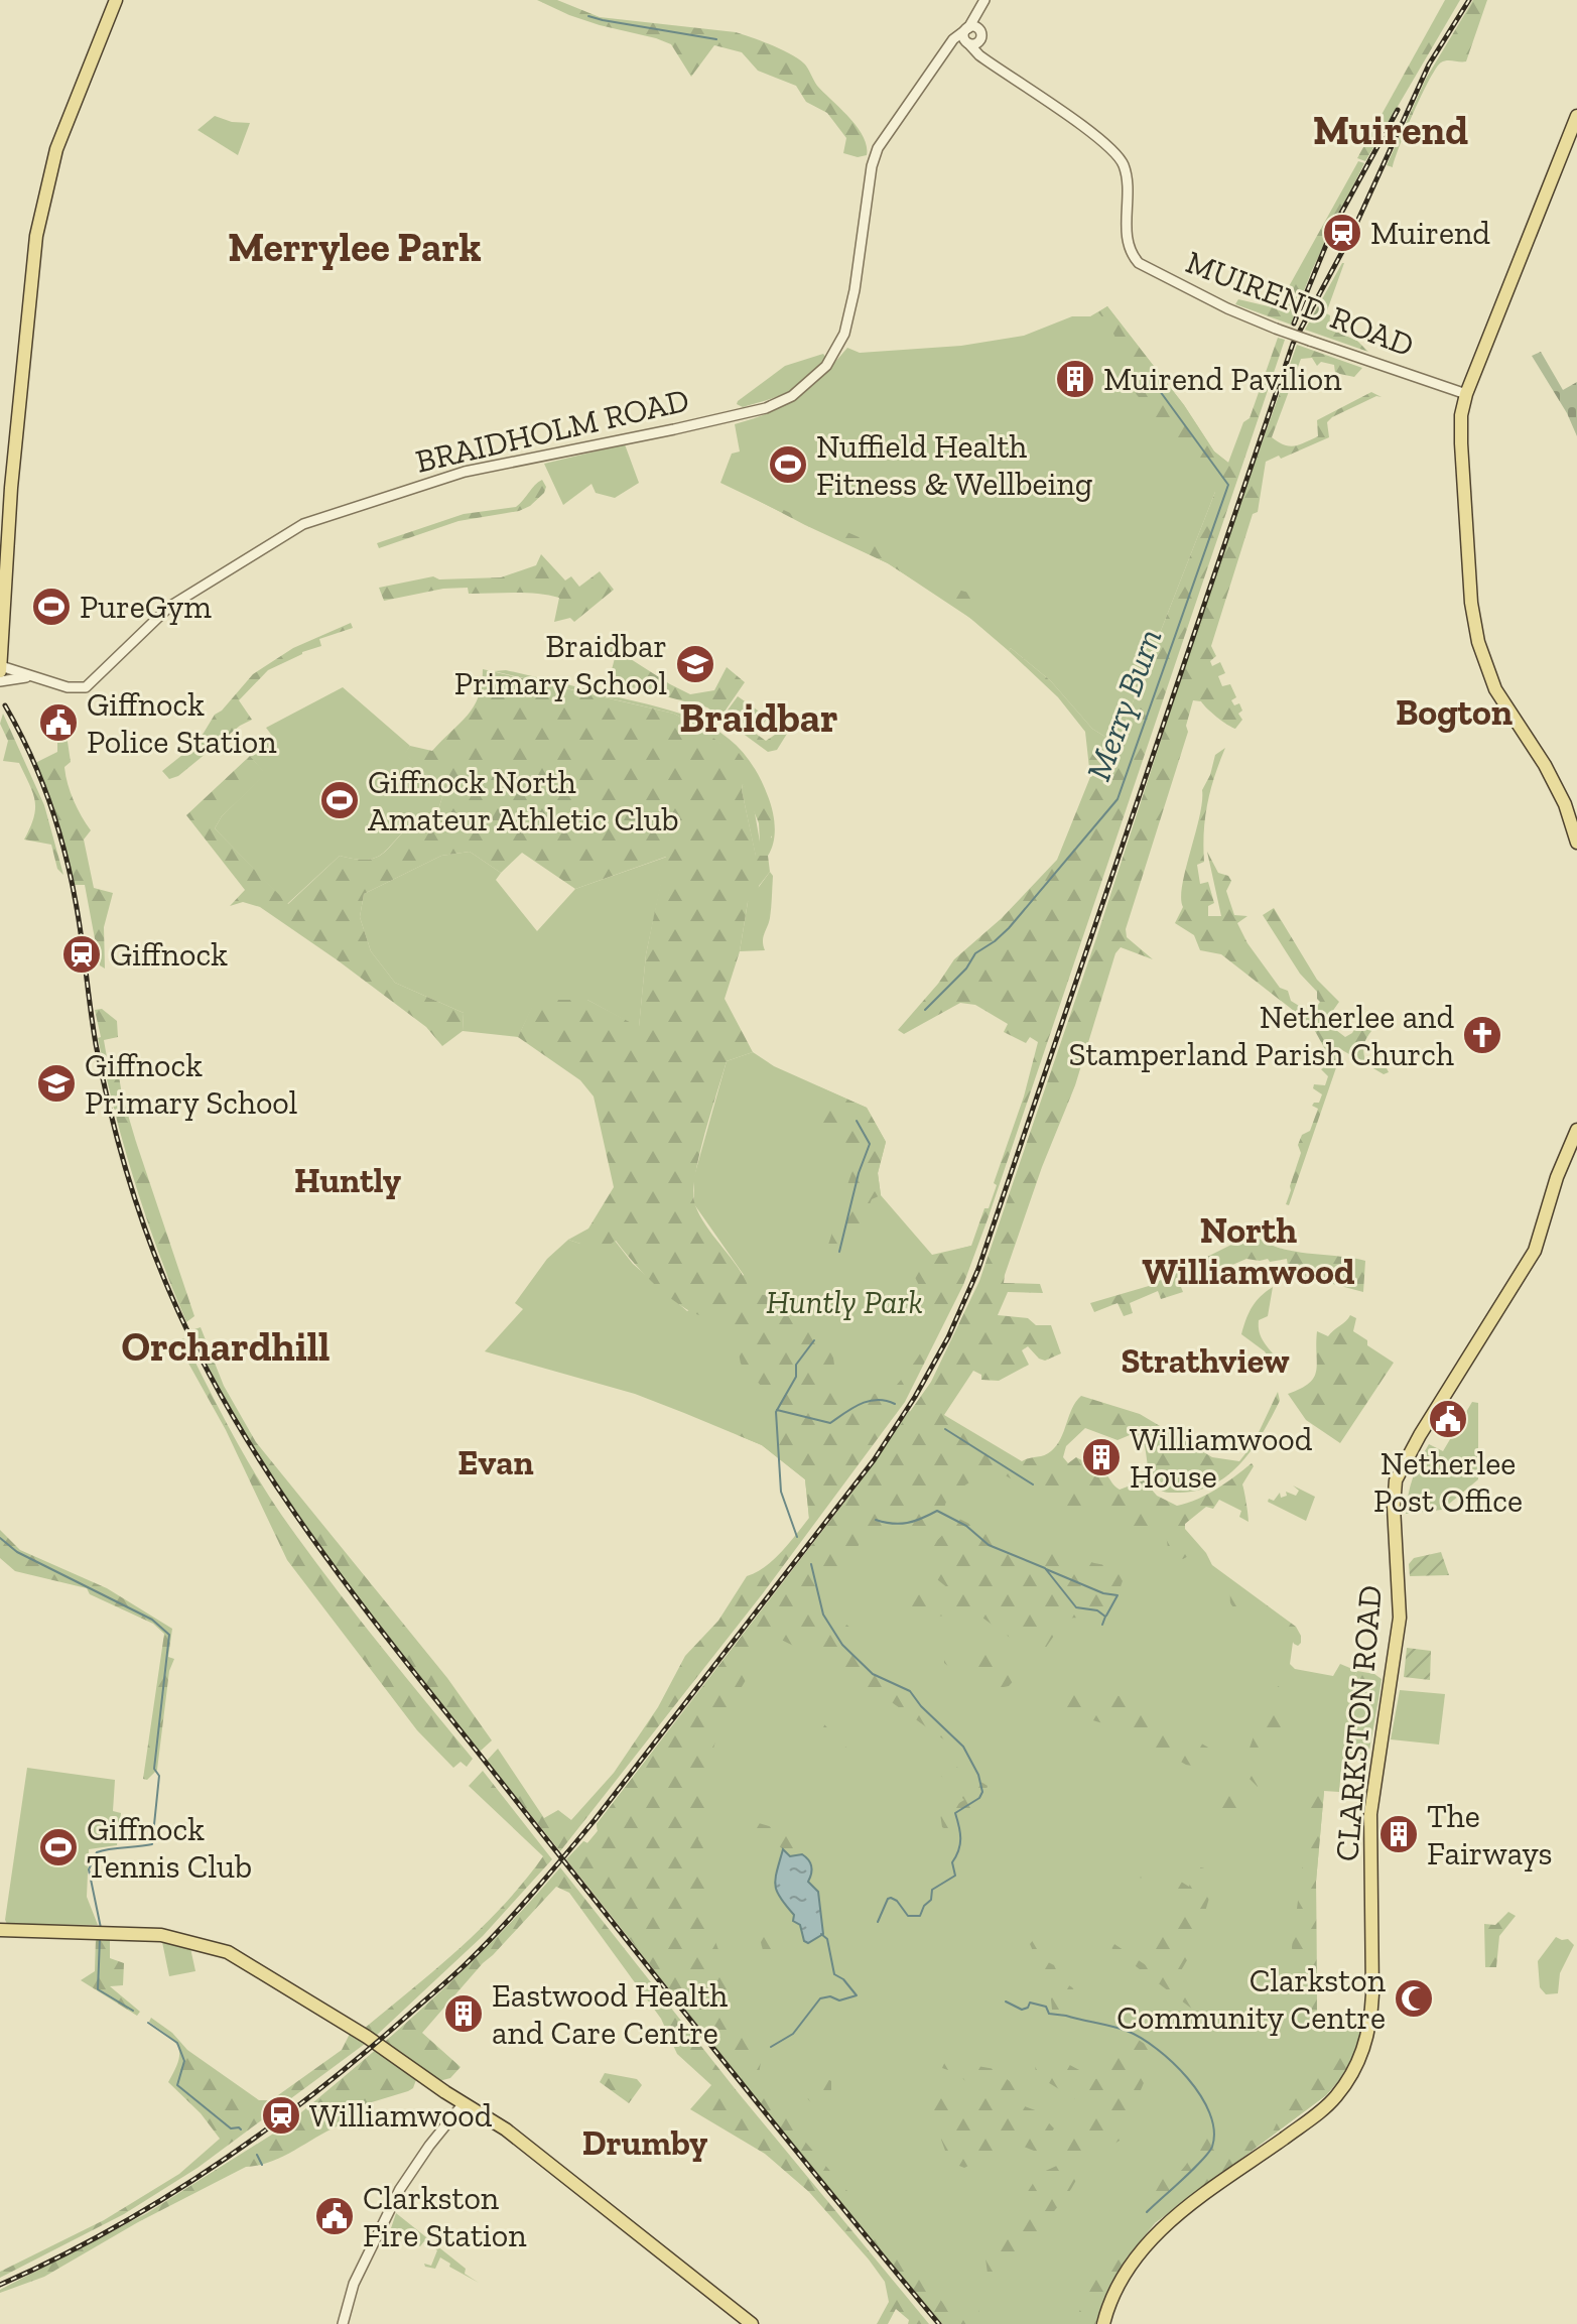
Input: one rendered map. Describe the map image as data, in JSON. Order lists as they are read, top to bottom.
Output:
{
  "streets": {
    "main road": ["CLARKSTON ROAD"],
    "street": ["MUIREND ROAD", "BRAIDHOLM ROAD"]
  },
  "crossings": [
    ["MUIREND ROAD", "BRAIDHOLM ROAD"]
  ],
  "districts": [
    "Muirend",
    "Merrylee Park",
    "Bogton",
    "Braidbar",
    "Huntly",
    "North Williamwood",
    "Orchardhill",
    "Strathview",
    "Evan",
    "Drumby"
  ],
  "water": ["Merry Burn"],
  "parks": ["Huntly Park"],
  "places": {
    "station": ["Muirend", "Giffnock", "Williamwood"],
    "building": [
      "Muirend Pavilion",
      "Williamwood House",
      "The Fairways",
      "Eastwood Health and Care Centre"
    ],
    "sports": [
      "Nuffield Health Fitness & Wellbeing",
      "PureGym",
      "Giffnock North Amateur Athletic Club",
      "Giffnock Tennis Club"
    ],
    "school or university": ["Braidbar Primary School", "Giffnock Primary School"],
    "public building": ["Giffnock Police Station", "Netherlee Post Office", "Clarkston Fire Station"],
    "church": ["Netherlee and Stamperland Parish Church"],
    "mosque": ["Clarkston Community Centre"]
  }
}
